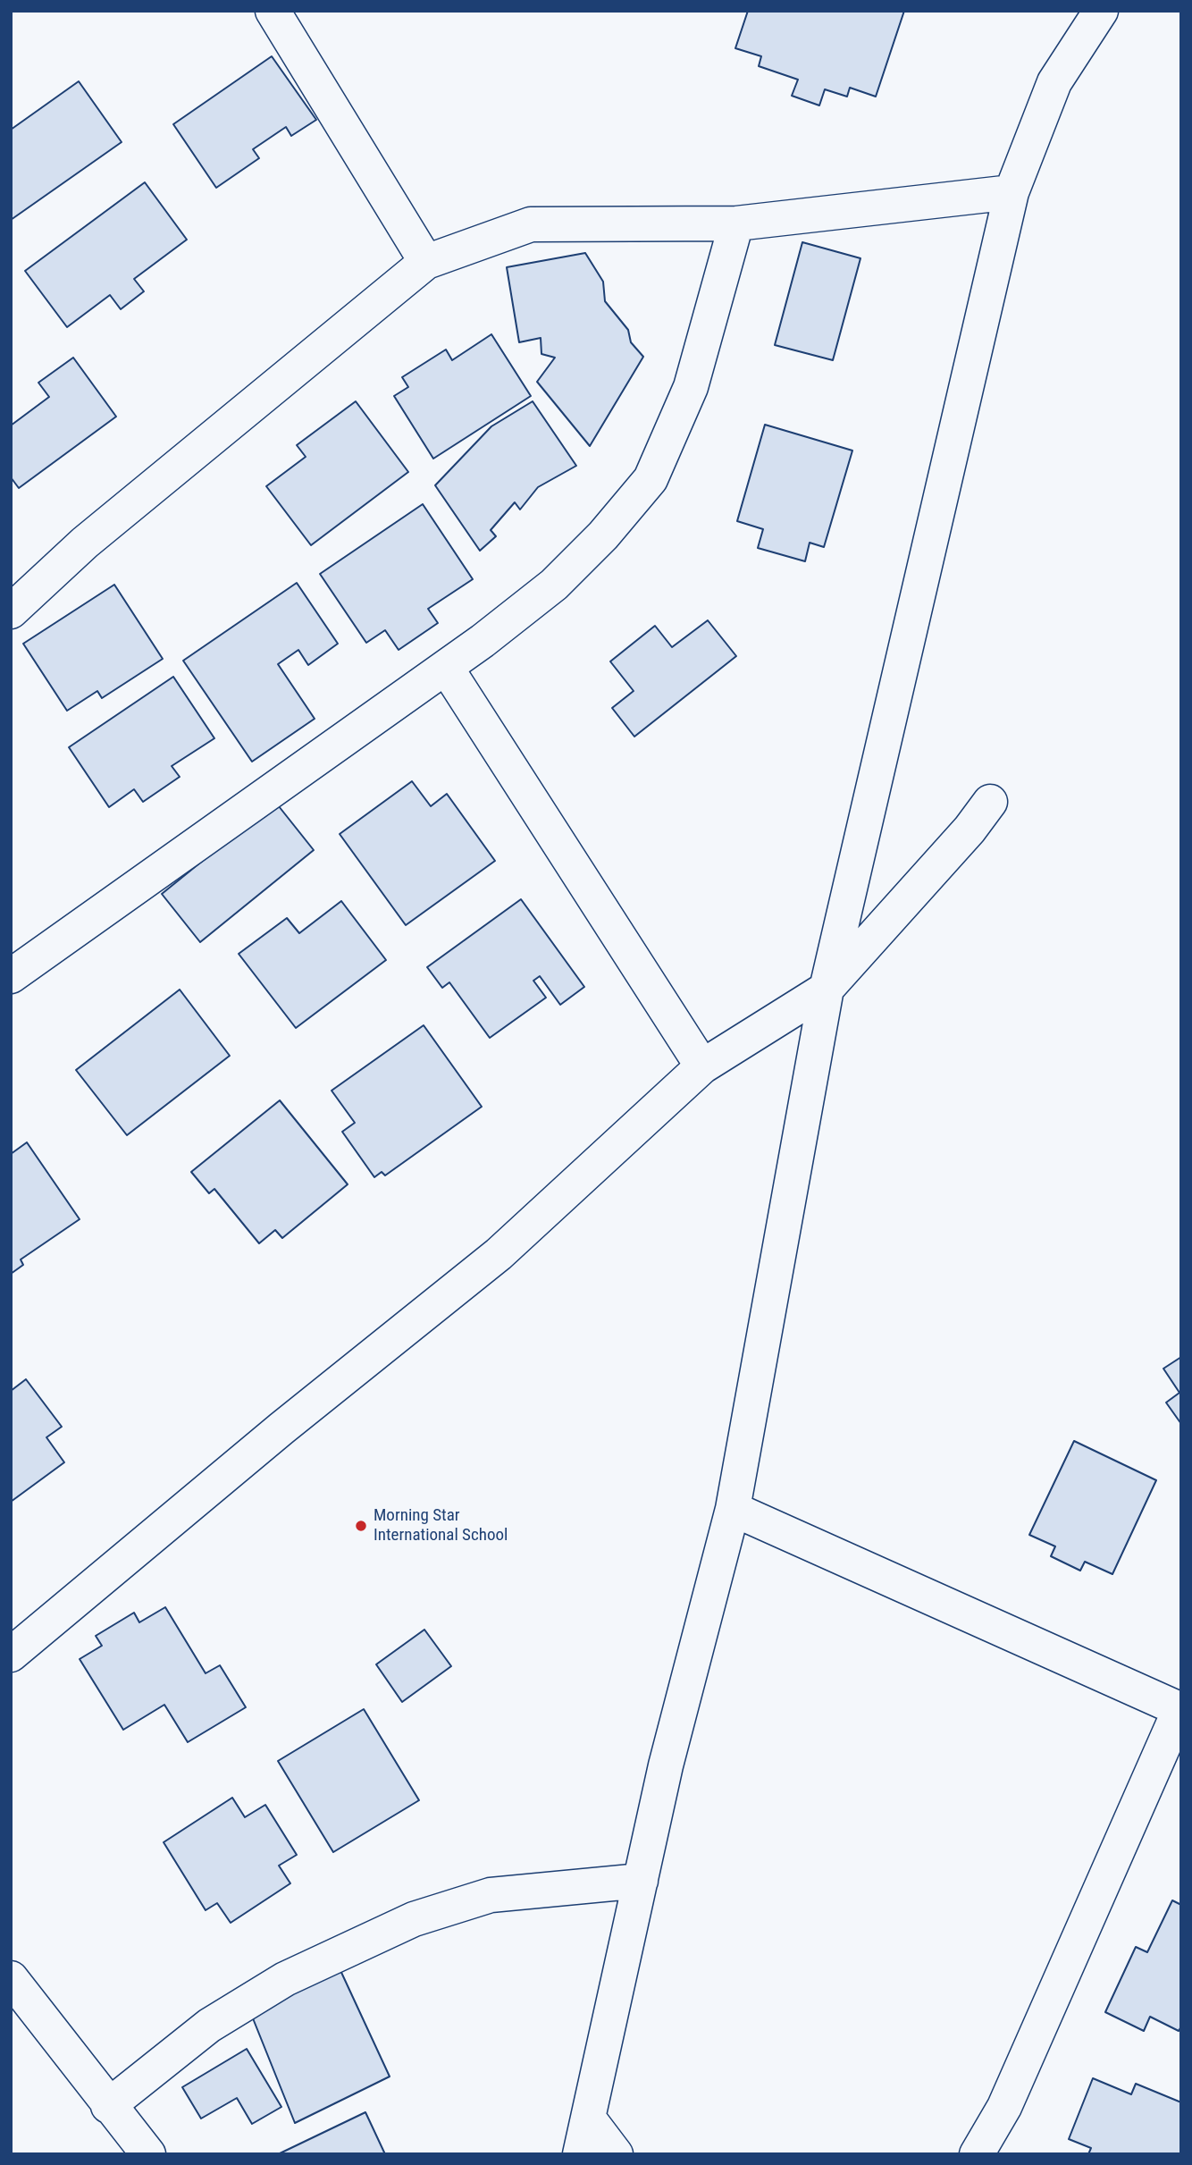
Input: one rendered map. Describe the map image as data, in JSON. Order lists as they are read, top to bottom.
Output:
{
  "places": ["Morning Star International School"]
}
